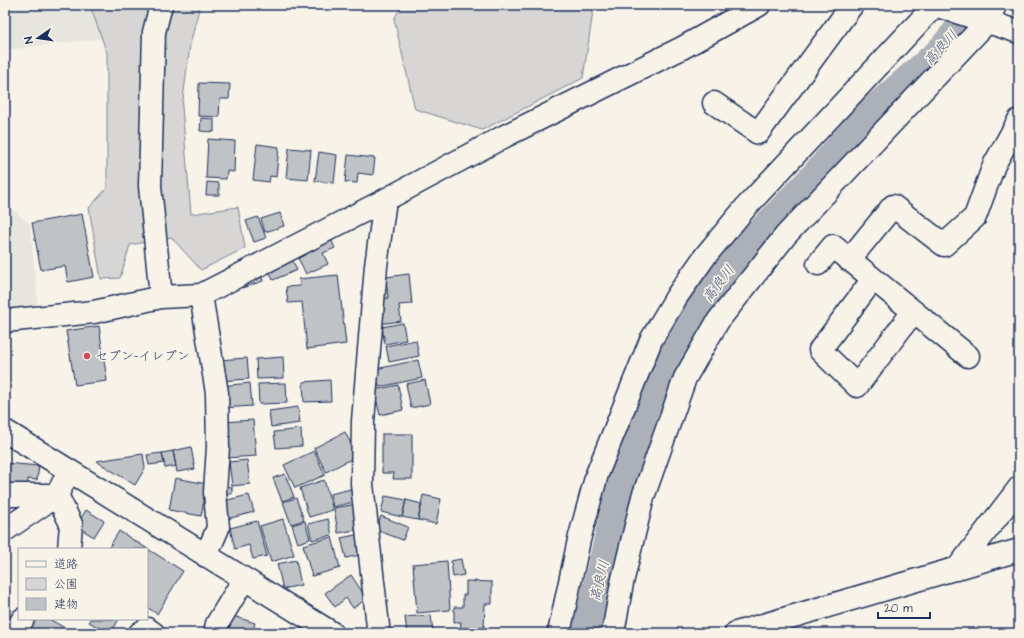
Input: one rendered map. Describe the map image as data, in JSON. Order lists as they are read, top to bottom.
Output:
{
  "water": ["高良川"],
  "places": ["セブン-イレブン"],
  "legend": ["道路", "公園", "建物"],
  "scale_bar": "20 m",
  "north": "left"
}
